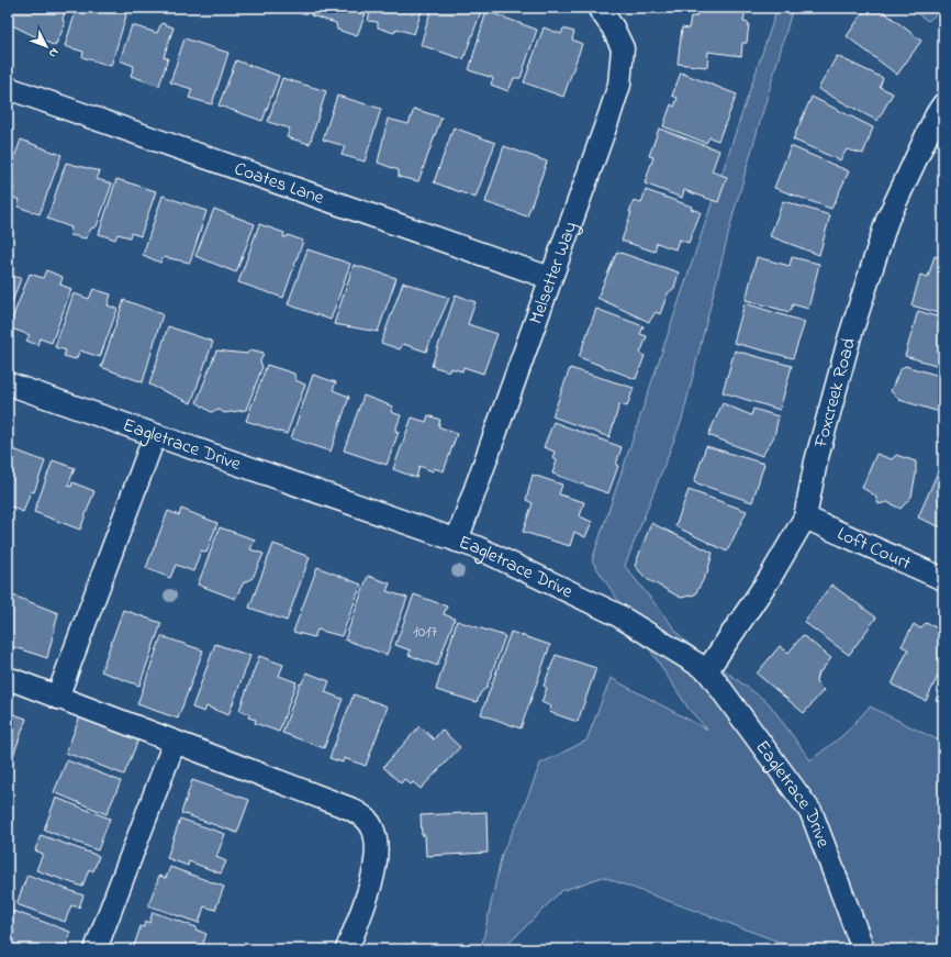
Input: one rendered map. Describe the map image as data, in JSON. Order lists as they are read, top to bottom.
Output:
{
  "streets": {
    "street": [
      "Coates Lane",
      "Melsetter Way",
      "Foxcreek Road",
      "Eagletrace Drive",
      "Loft Court"
    ]
  },
  "crossings": [
    ["Coates Lane", "Melsetter Way"],
    ["Melsetter Way", "Eagletrace Drive"],
    ["Foxcreek Road", "Eagletrace Drive"],
    ["Foxcreek Road", "Loft Court"]
  ],
  "house_numbers": ["1017"],
  "north": "bottom right"
}
